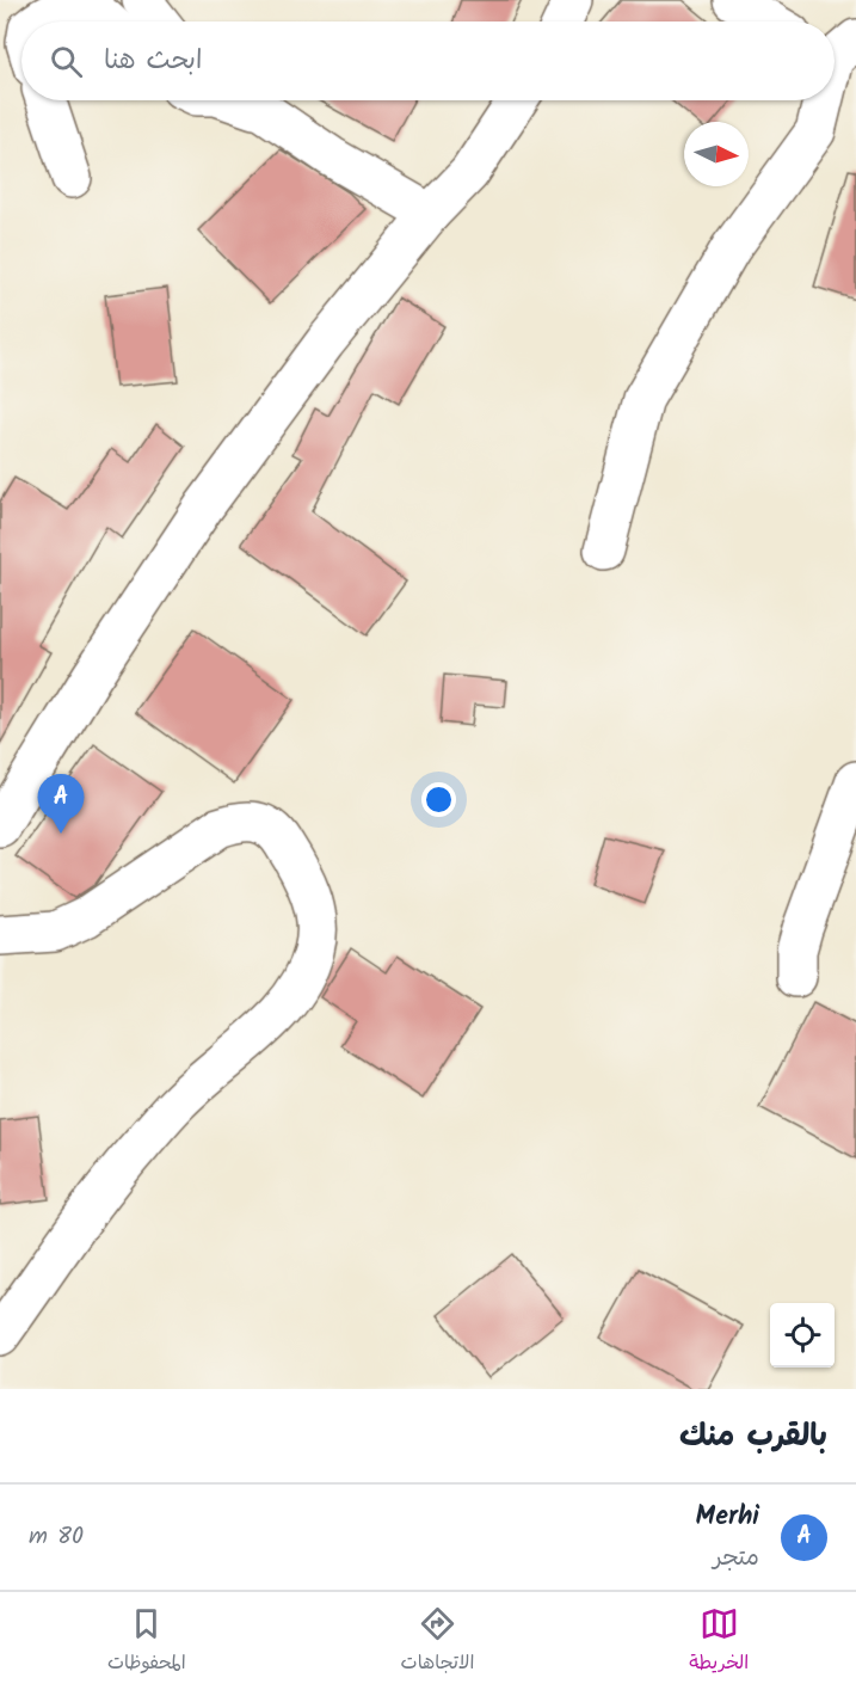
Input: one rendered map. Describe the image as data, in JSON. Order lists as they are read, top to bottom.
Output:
{
  "north": "right",
  "page": {
    "search": "ابحث هنا",
    "pins": "A",
    "heading": "بالقرب منك",
    "list": [
      {
        "mark": "A",
        "name": "Merhi",
        "note": "متجر",
        "value": "80 m"
      }
    ],
    "nav": ["الخريطة", "الاتجاهات", "المحفوظات"]
  }
}
